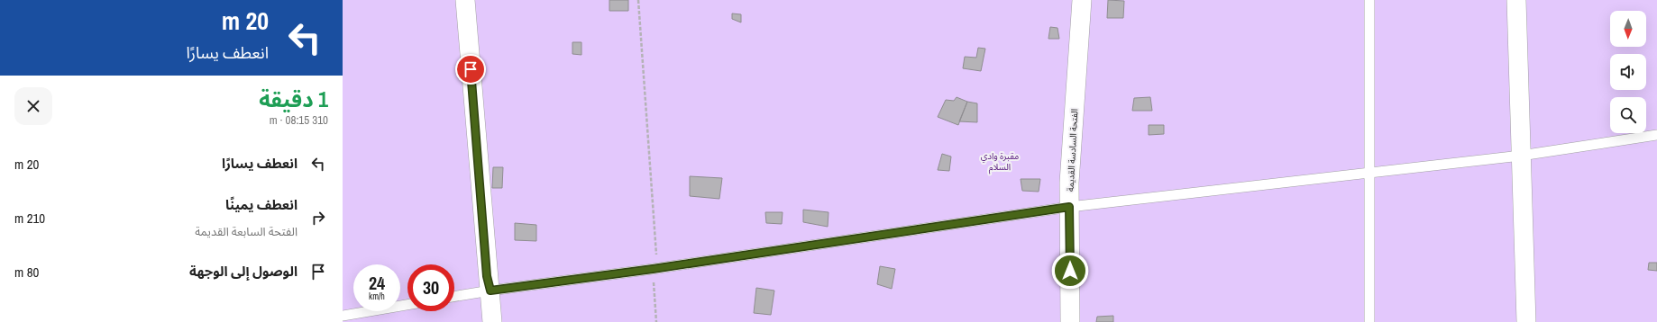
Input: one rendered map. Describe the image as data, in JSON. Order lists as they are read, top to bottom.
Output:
{
  "streets": {
    "street": ["الفتحة السادسة القديمة"]
  },
  "parks": ["مقبرة وادي السلام"],
  "north": "bottom",
  "page": {
    "turn": ["20 m", "انعطف يسارًا"],
    "heading": ["1 دقيقة", "310 m · 08:15"],
    "list": [
      {
        "name": "انعطف يسارًا",
        "value": "20 m"
      },
      {
        "name": "انعطف يمينًا",
        "note": "الفتحة السابعة القديمة",
        "value": "210 m"
      },
      {
        "name": "الوصول إلى الوجهة",
        "value": "80 m"
      }
    ],
    "speed": "24 km/h",
    "limit": "30"
  }
}
